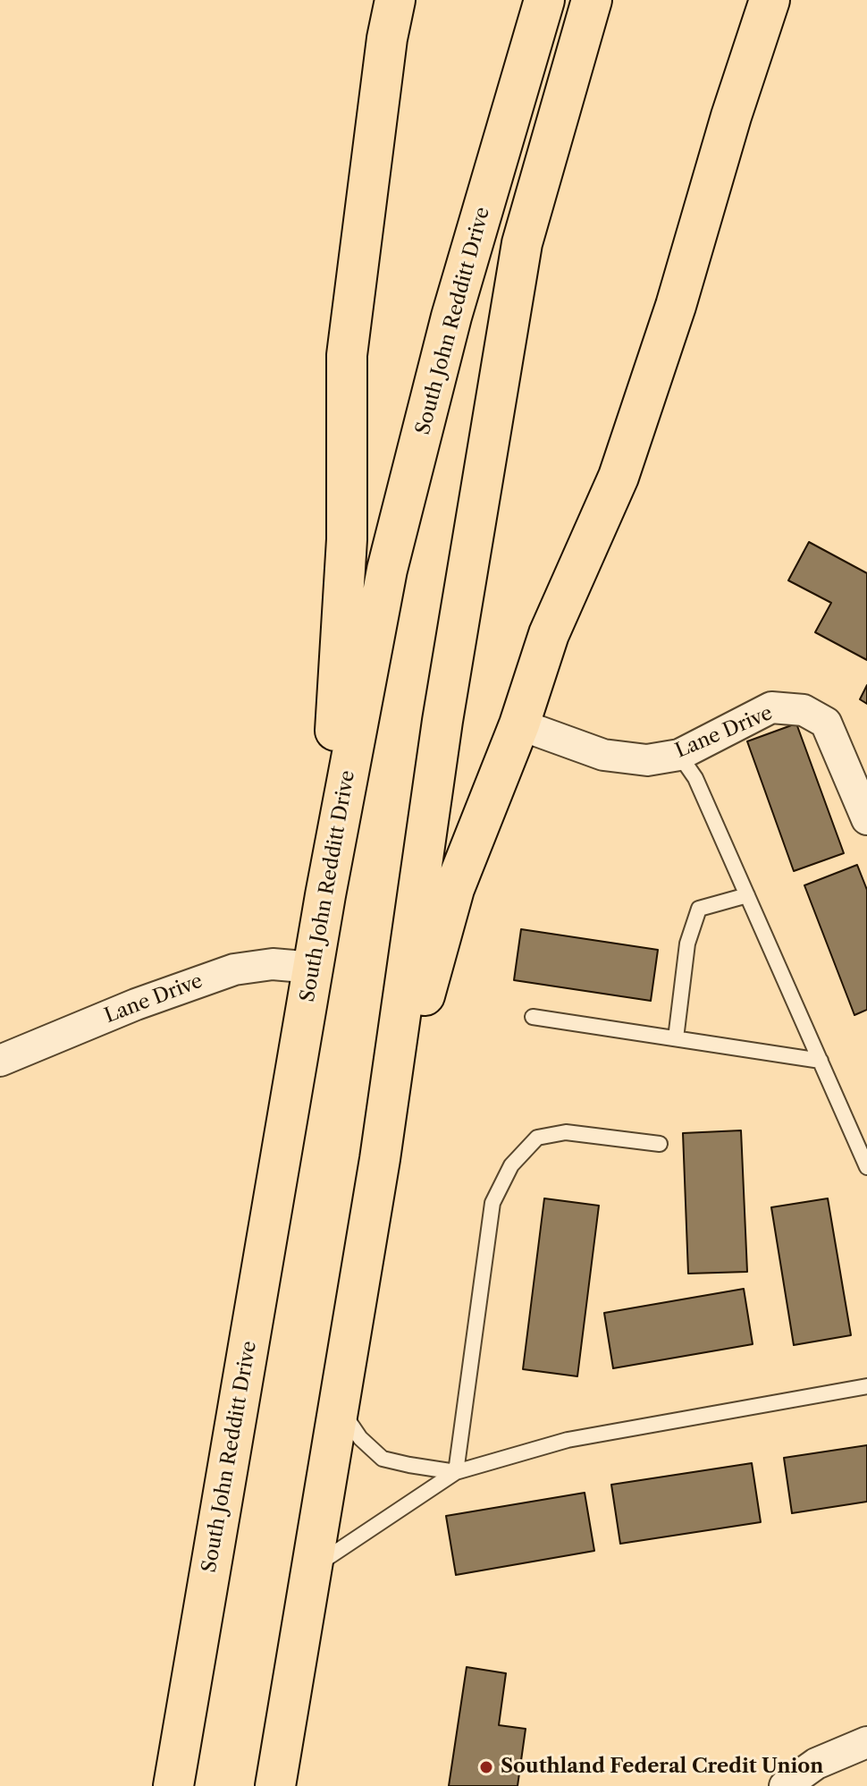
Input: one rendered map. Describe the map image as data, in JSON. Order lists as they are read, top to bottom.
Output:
{
  "streets": {
    "highway": ["South John Redditt Drive"],
    "street": ["Lane Drive"]
  },
  "crossings": [
    ["South John Redditt Drive", "Lane Drive"]
  ],
  "places": ["Southland Federal Credit Union"]
}
